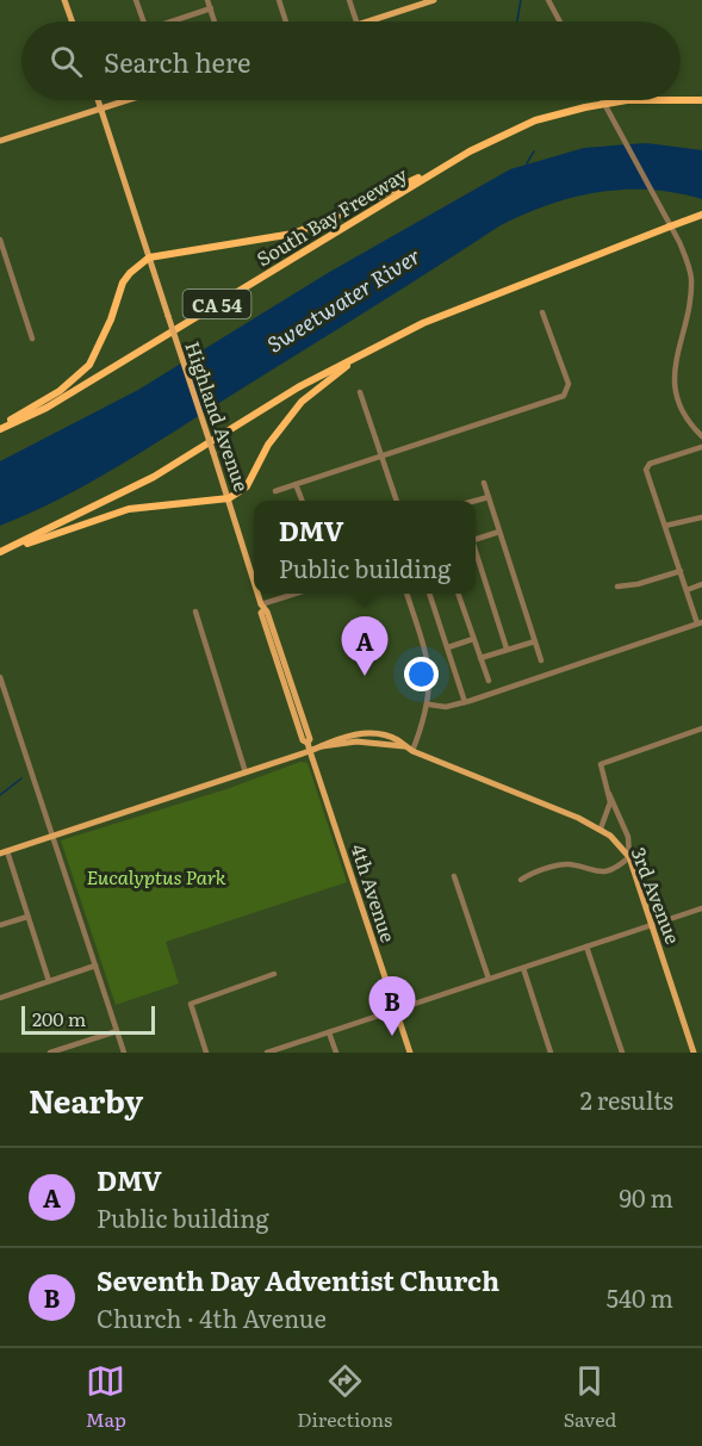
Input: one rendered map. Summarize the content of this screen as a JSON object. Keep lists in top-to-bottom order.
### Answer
{
  "streets": {
    "highway": ["South Bay Freeway", "CA 54"],
    "main road": ["Highland Avenue", "4th Avenue", "3rd Avenue"]
  },
  "crossings": [
    ["4th Avenue", "3rd Avenue"]
  ],
  "water": ["Sweetwater River"],
  "parks": ["Eucalyptus Park"],
  "scale_bar": "200 m",
  "page": {
    "search": "Search here",
    "popup": ["DMV", "Public building"],
    "pins": ["A", "B"],
    "scale": "200 m",
    "heading": ["Nearby", "2 results"],
    "list": [
      {
        "mark": "A",
        "name": "DMV",
        "note": "Public building",
        "value": "90 m"
      },
      {
        "mark": "B",
        "name": "Seventh Day Adventist Church",
        "note": "Church · 4th Avenue",
        "value": "540 m"
      }
    ],
    "nav": ["Map", "Directions", "Saved"]
  }
}
